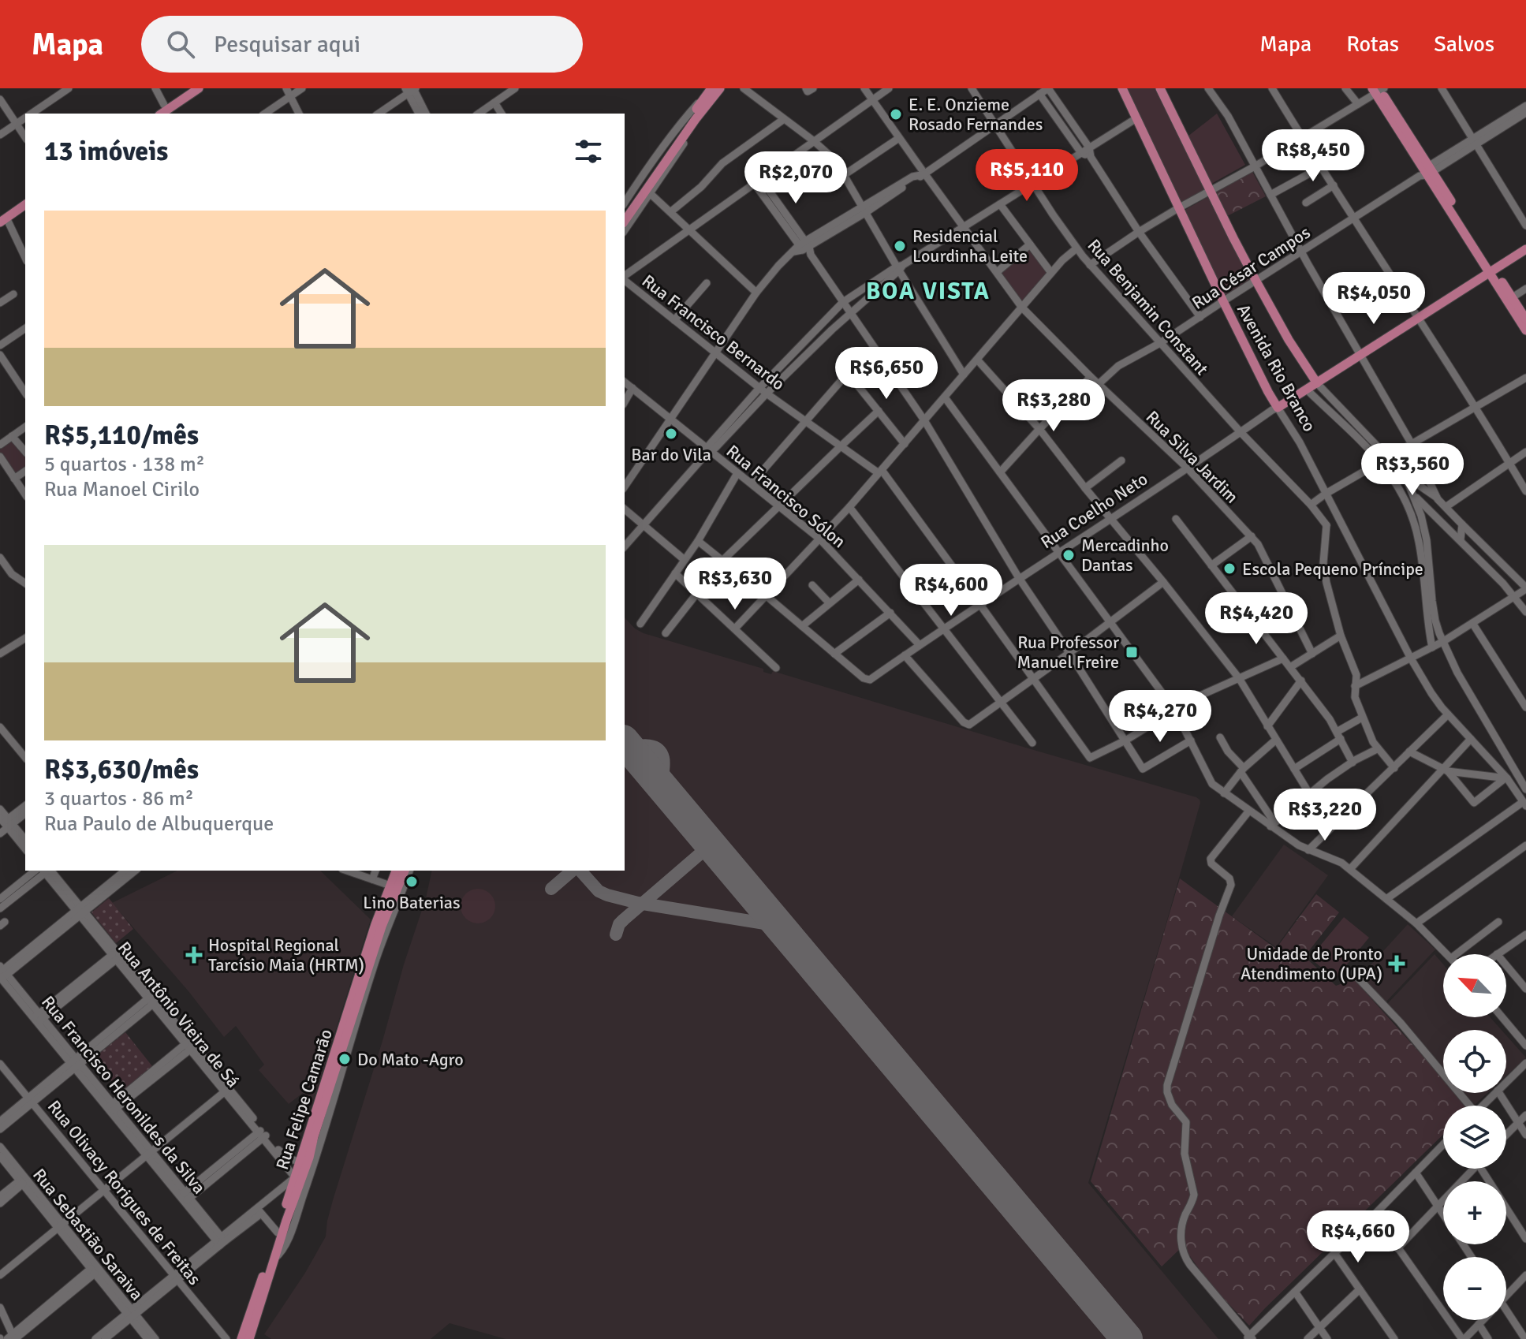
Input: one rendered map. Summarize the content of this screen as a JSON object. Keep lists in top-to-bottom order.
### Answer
{
  "streets": {
    "main road": ["Avenida Rio Branco", "Rua Coelho Neto", "Rua Felipe Camarão"],
    "street": [
      "Rua César Campos",
      "Rua Benjamin Constant",
      "Rua Francisco Bernardo",
      "Rua Silva Jardim",
      "Rua Francisco Sólon",
      "Rua Antônio Vieira de Sá",
      "Rua Francisco Heronildes da Silva",
      "Rua Olivacy Rorigues de Freitas",
      "Rua Sebastião Saraiva"
    ]
  },
  "crossings": [
    ["Rua César Campos", "Rua Benjamin Constant"],
    ["Rua César Campos", "Avenida Rio Branco"],
    ["Rua César Campos", "Rua Silva Jardim"],
    ["Rua Benjamin Constant", "Rua Coelho Neto"],
    ["Rua Francisco Bernardo", "Rua Coelho Neto"],
    ["Avenida Rio Branco", "Rua Coelho Neto"],
    ["Rua Silva Jardim", "Rua Coelho Neto"],
    ["Rua Francisco Sólon", "Rua Coelho Neto"],
    ["Rua Antônio Vieira de Sá", "Rua Felipe Camarão"]
  ],
  "districts": ["BOA VISTA"],
  "places": {
    "other": [
      "E. E. Onzieme Rosado Fernandes",
      "Residencial Lourdinha Leite",
      "Bar do Vila",
      "Mercadinho Dantas",
      "Escola Pequeno Príncipe",
      "Lino Baterias",
      "Do Mato -Agro"
    ],
    "transit": ["Rua Professor Manuel Freire"],
    "health": ["Hospital Regional Tarcísio Maia (HRTM)", "Unidade de Pronto Atendimento (UPA)"]
  },
  "north": "top left",
  "page": {
    "header": "Mapa",
    "search": "Pesquisar aqui",
    "nav": ["Mapa", "Rotas", "Salvos"],
    "heading": "13 imóveis",
    "price": [
      "R$8,450",
      "R$5,110",
      "R$2,070",
      "R$4,050",
      "R$6,650",
      "R$3,280",
      "R$3,560",
      "R$3,630",
      "R$4,600",
      "R$4,420",
      "R$4,270",
      "R$3,220",
      "R$4,660"
    ],
    "list": [
      {
        "name": "R$5,110/mês",
        "note": "5 quartos · 138 m² · Rua Manoel Cirilo"
      },
      {
        "name": "R$3,630/mês",
        "note": "3 quartos · 86 m² · Rua Paulo de Albuquerque"
      }
    ],
    "map_buttons": ["+", "−"]
  }
}
